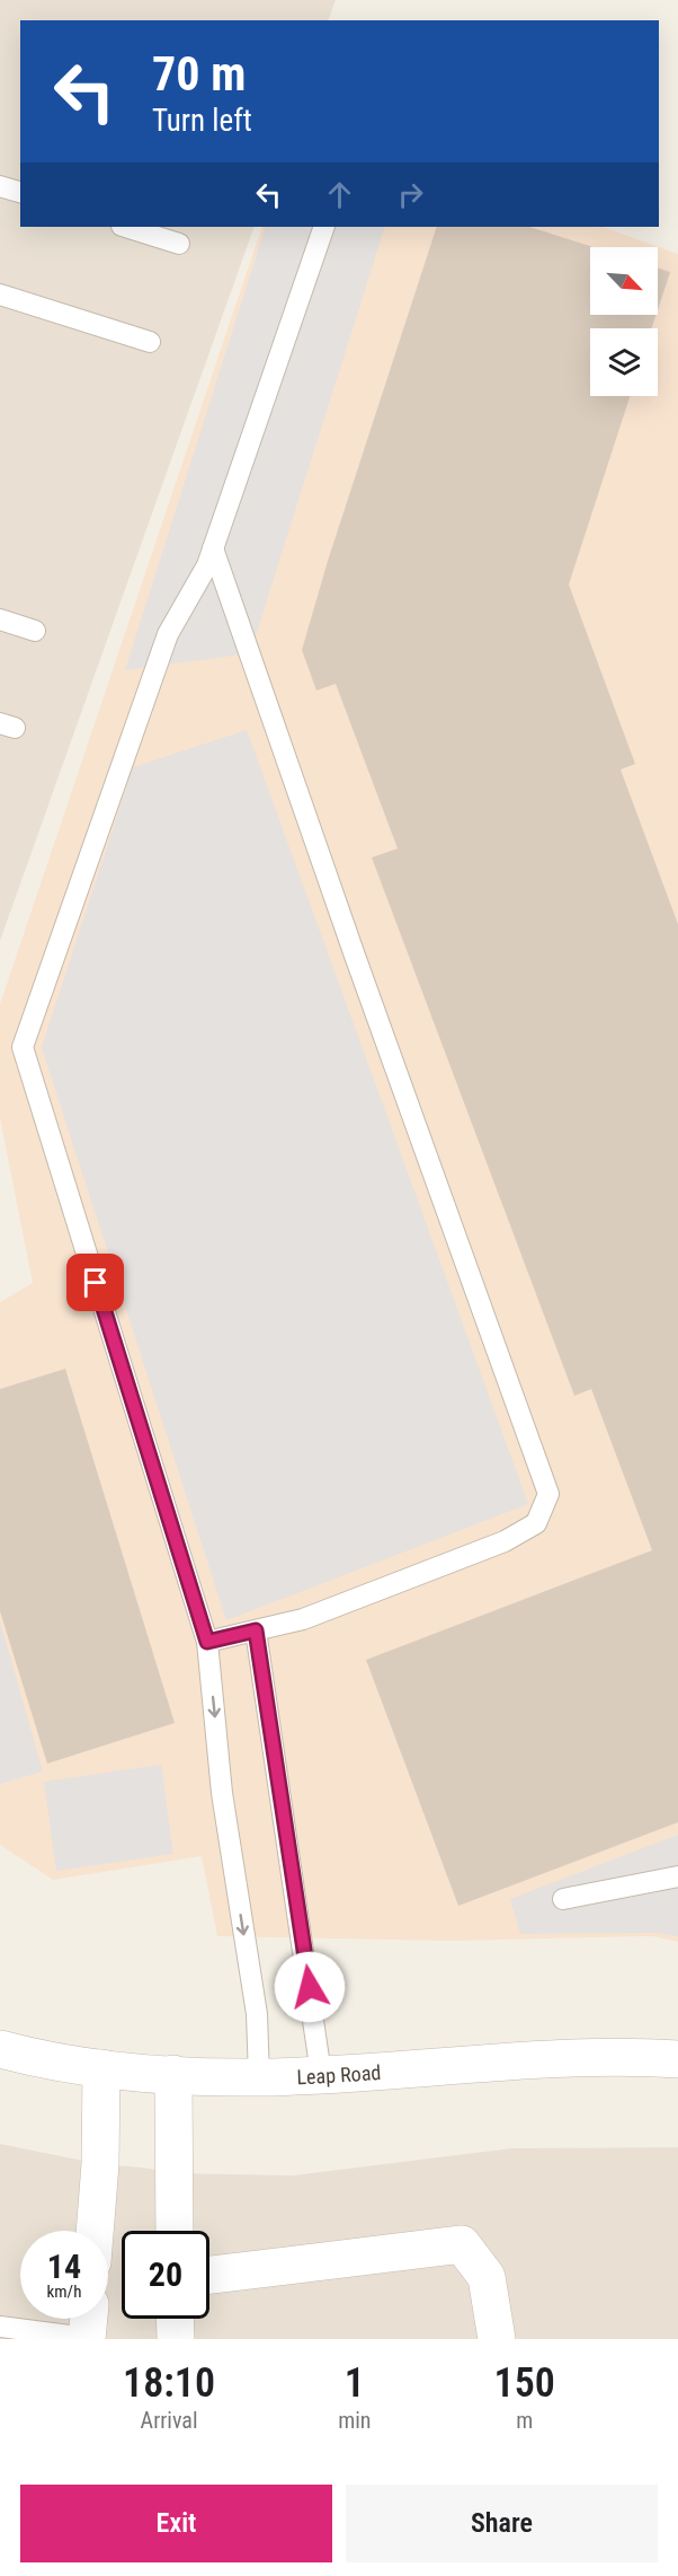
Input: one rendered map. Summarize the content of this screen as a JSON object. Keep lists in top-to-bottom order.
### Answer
{
  "streets": {
    "street": ["Leap Road"]
  },
  "north": "bottom right",
  "page": {
    "turn": ["70 m", "Turn left"],
    "speed": "14 km/h",
    "limit": "20",
    "eta": [
      "18:10",
      "Arrival",
      "1",
      "min",
      "150",
      "m"
    ],
    "buttons": ["Exit", "Share"]
  }
}
